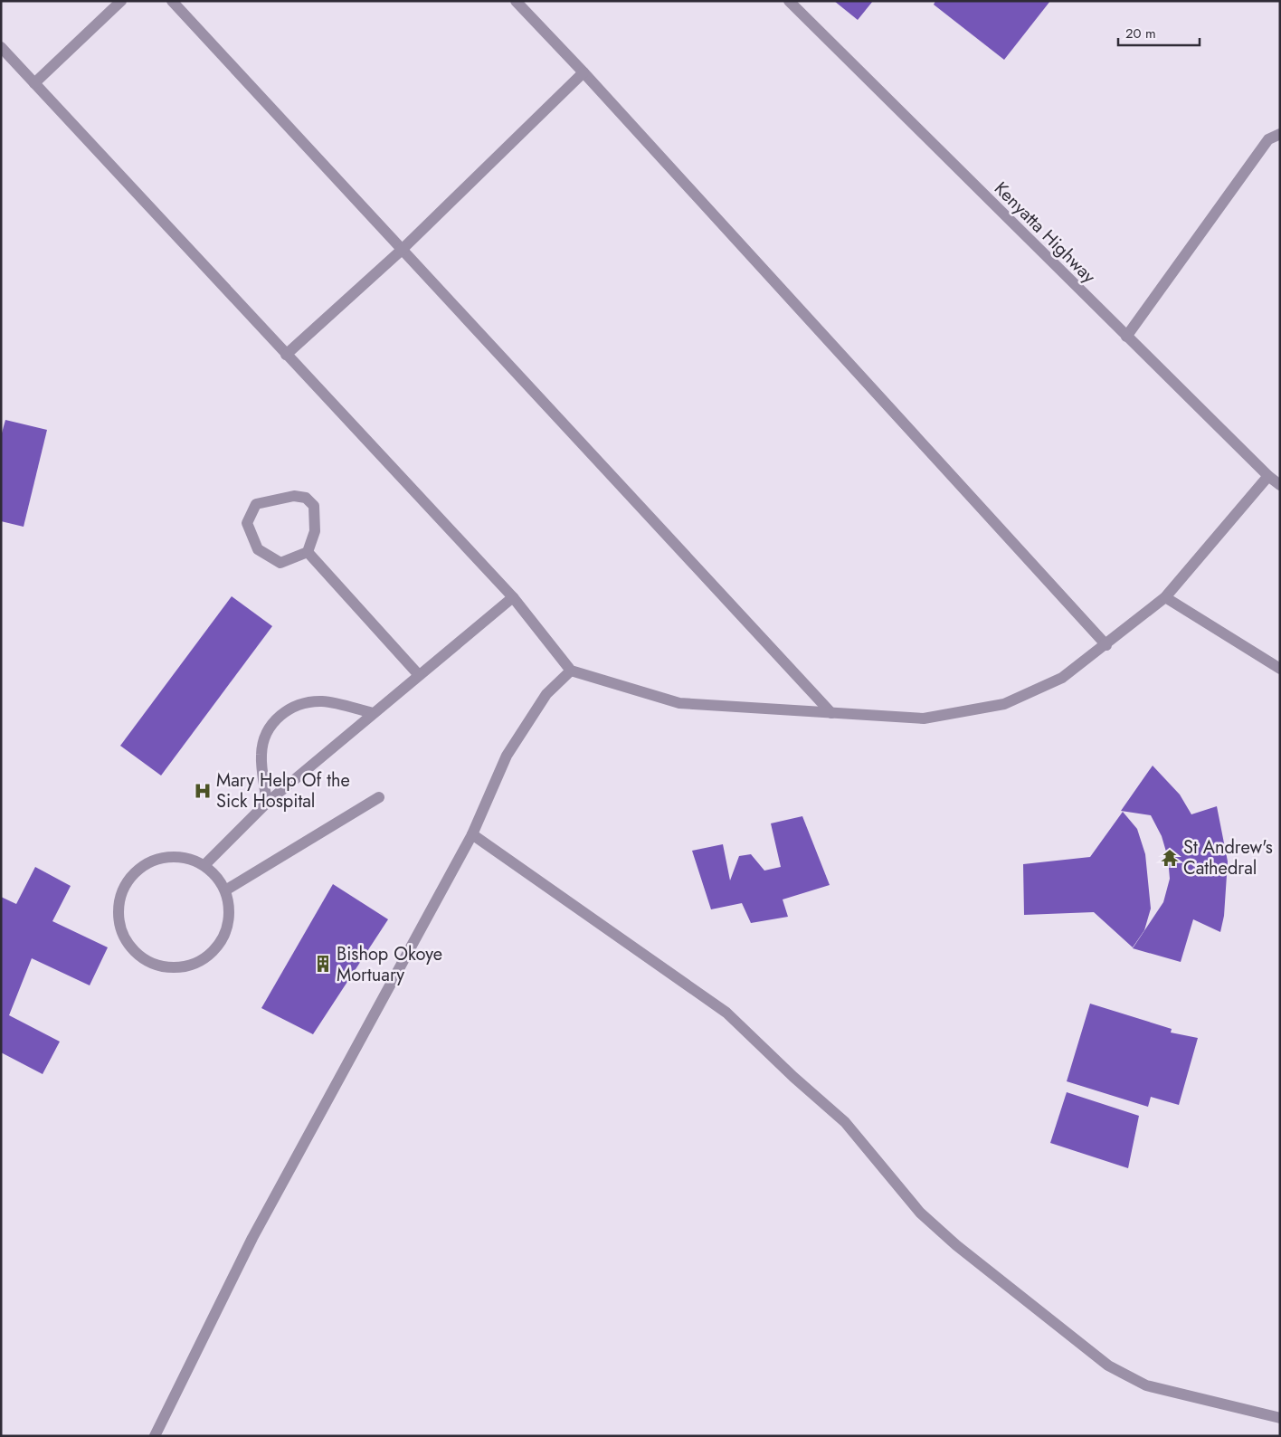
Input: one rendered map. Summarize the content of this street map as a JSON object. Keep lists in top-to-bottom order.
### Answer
{
  "streets": {
    "street": ["Kenyatta Highway"]
  },
  "places": {
    "hospital": ["Mary Help Of the Sick Hospital"],
    "temple": ["St Andrew's Cathedral"],
    "building": ["Bishop Okoye Mortuary"]
  },
  "scale_bar": "20 m"
}
